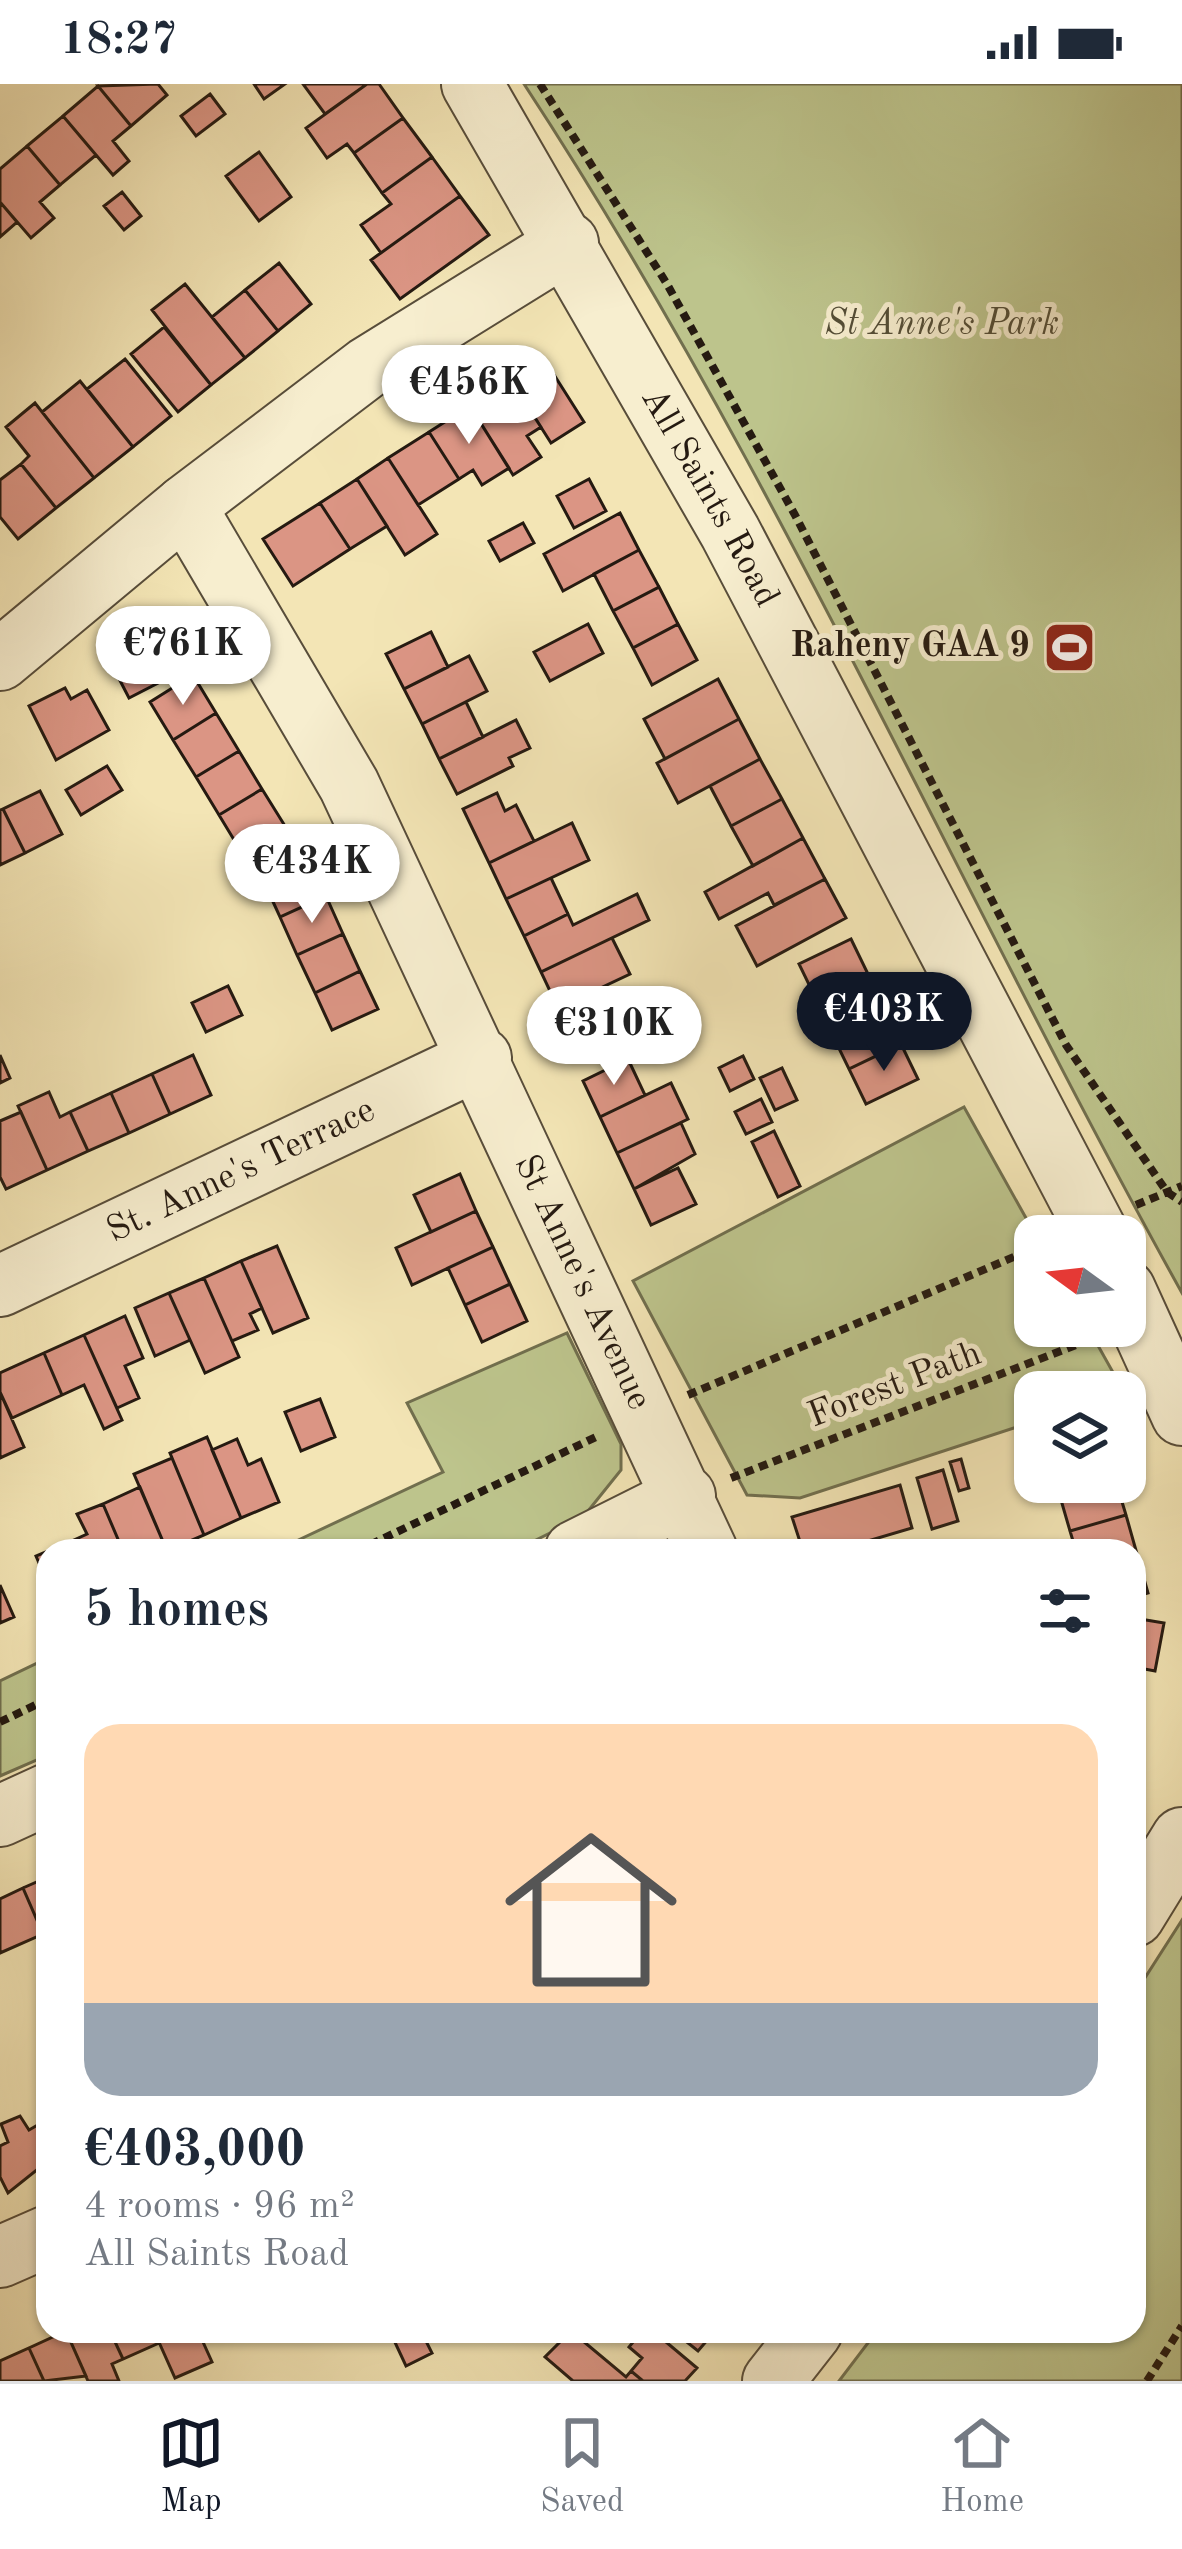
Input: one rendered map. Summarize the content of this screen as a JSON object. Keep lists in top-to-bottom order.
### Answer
{
  "streets": {
    "street": ["All Saints Road", "St. Anne's Terrace", "St Anne's Avenue"],
    "path": ["Forest Path"]
  },
  "crossings": [
    ["St. Anne's Terrace", "St Anne's Avenue"],
    ["St Anne's Avenue", "Forest Path"]
  ],
  "parks": ["St Anne's Park"],
  "places": {
    "sports": ["Raheny GAA 9"]
  },
  "north": "left",
  "page": {
    "status": "18:27",
    "price": [
      "€456K",
      "€761K",
      "€434K",
      "€403K",
      "€310K"
    ],
    "heading": "5 homes",
    "list": [
      {
        "name": "€403,000",
        "note": "4 rooms · 96 m² · All Saints Road"
      }
    ],
    "tabs": ["Map", "Saved", "Home"]
  }
}
